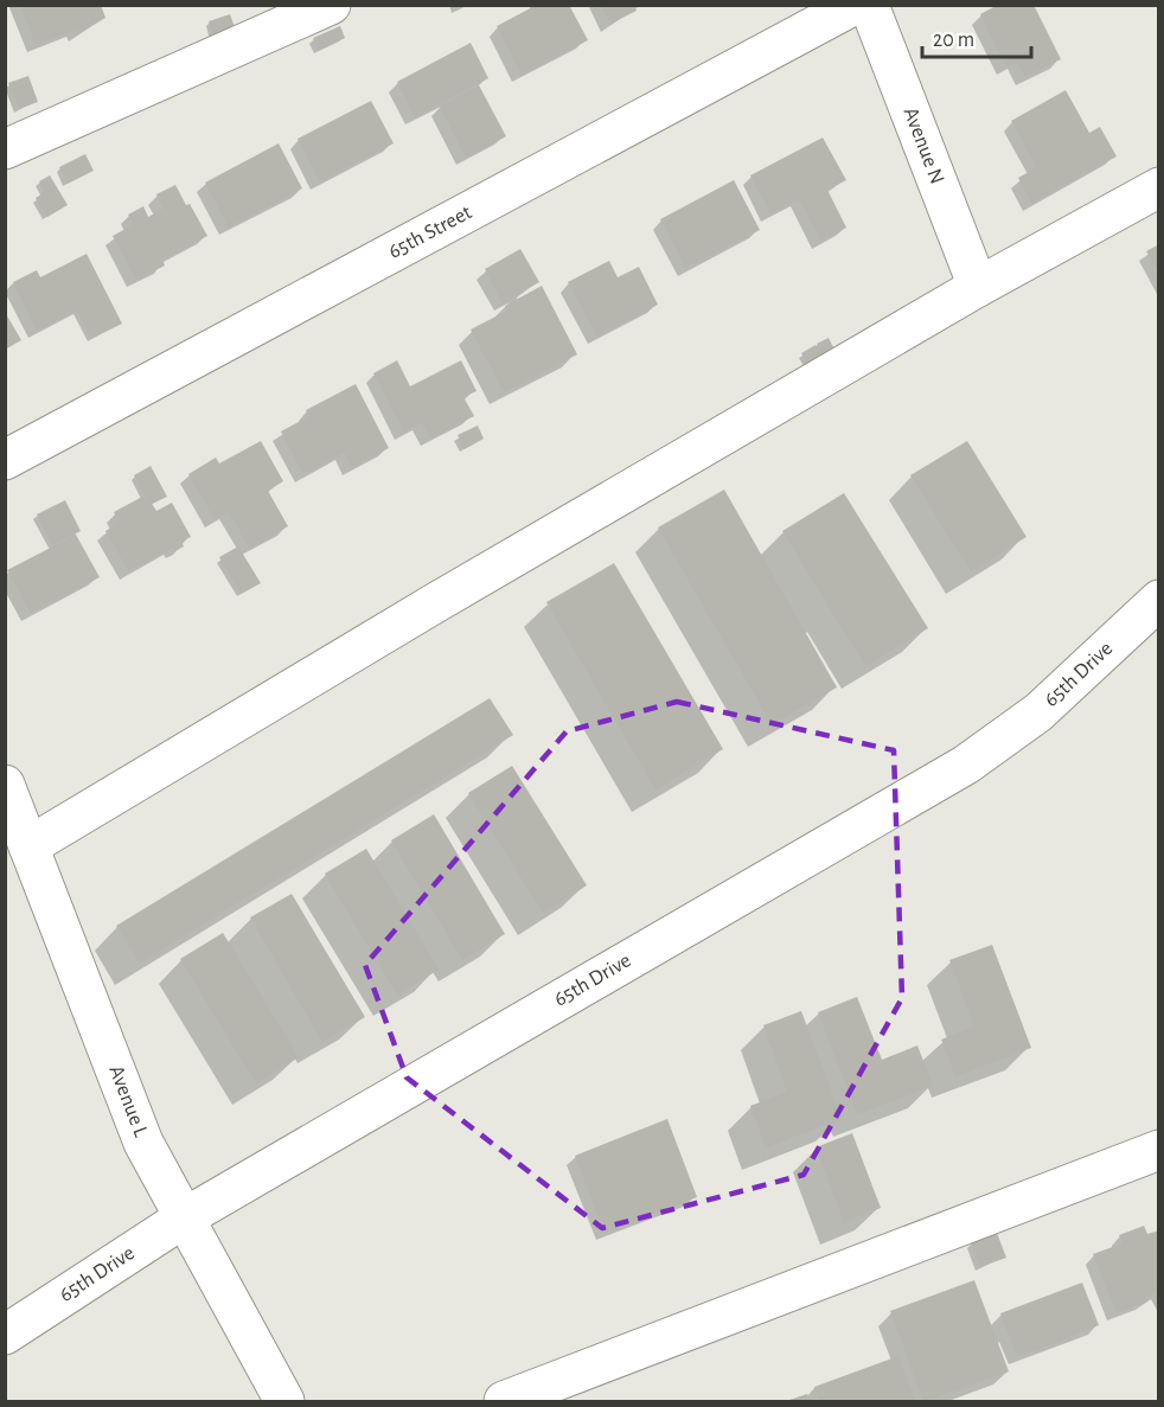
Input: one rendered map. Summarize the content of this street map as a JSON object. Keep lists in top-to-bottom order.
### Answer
{
  "streets": {
    "street": [
      "Avenue N",
      "65th Street",
      "65th Drive",
      "Avenue L"
    ]
  },
  "crossings": [
    ["65th Drive", "Avenue L"]
  ],
  "scale_bar": "20 m"
}
